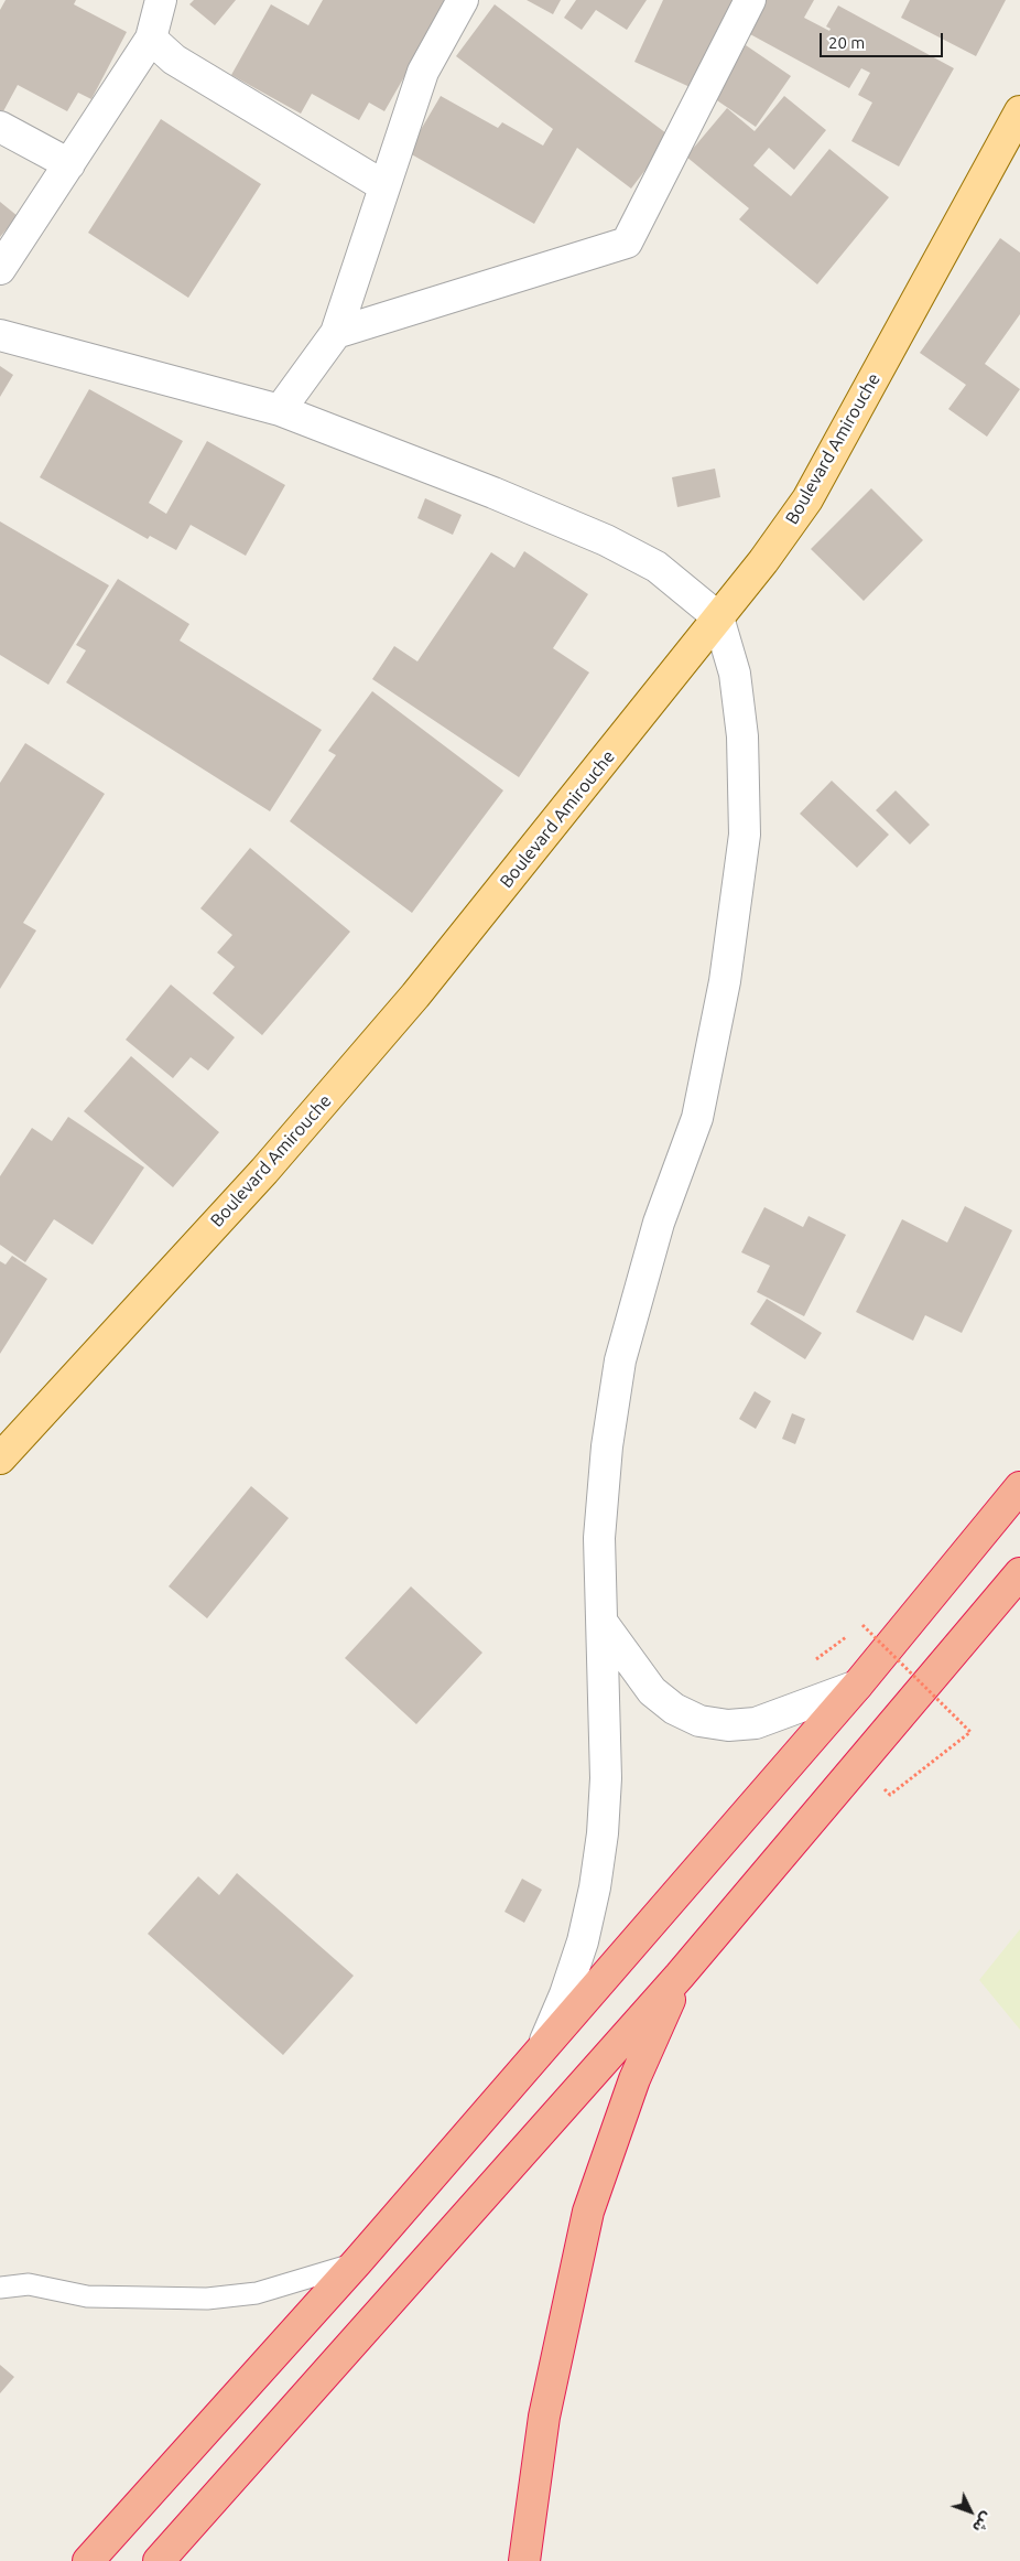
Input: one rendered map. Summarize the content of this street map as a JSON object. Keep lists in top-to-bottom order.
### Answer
{
  "streets": {
    "main road": ["Boulevard Amirouche"]
  },
  "scale_bar": "20 m",
  "north": "bottom right"
}
